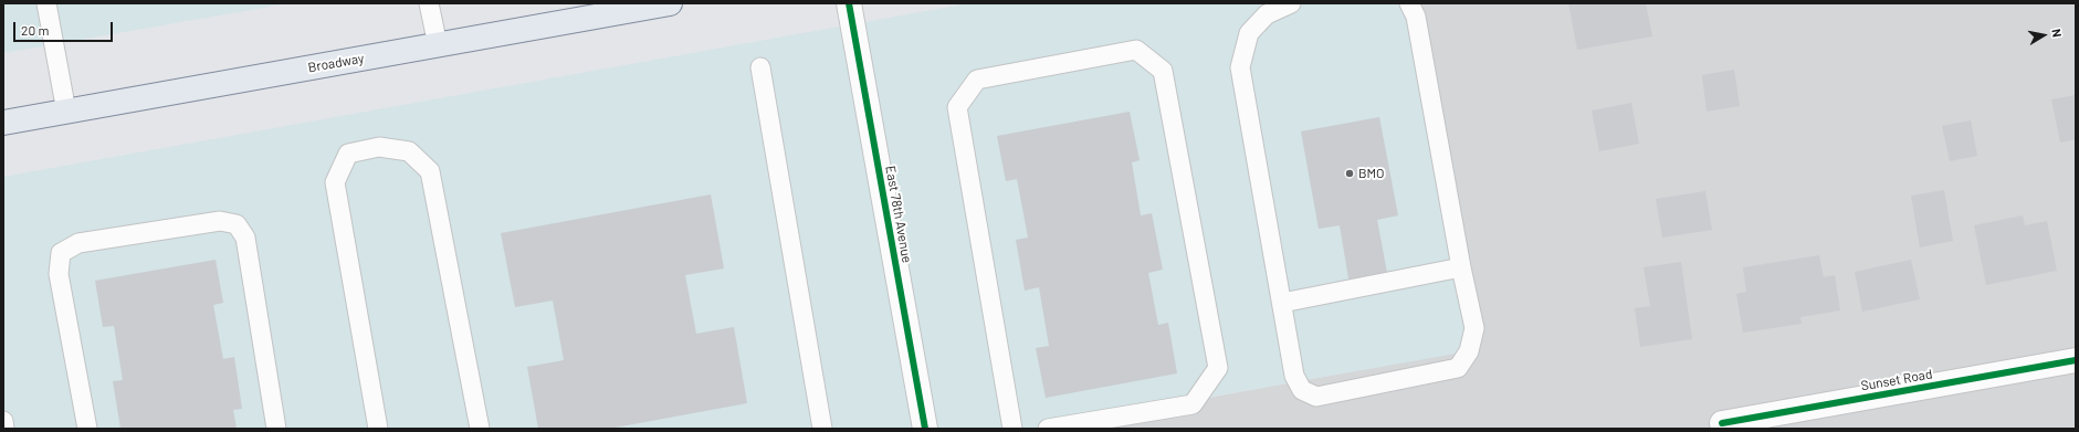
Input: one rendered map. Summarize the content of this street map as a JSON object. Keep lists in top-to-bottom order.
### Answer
{
  "streets": {
    "main road": ["Broadway"],
    "street": ["East 78th Avenue", "Sunset Road"]
  },
  "places": ["BMO"],
  "scale_bar": "20 m",
  "north": "right"
}
